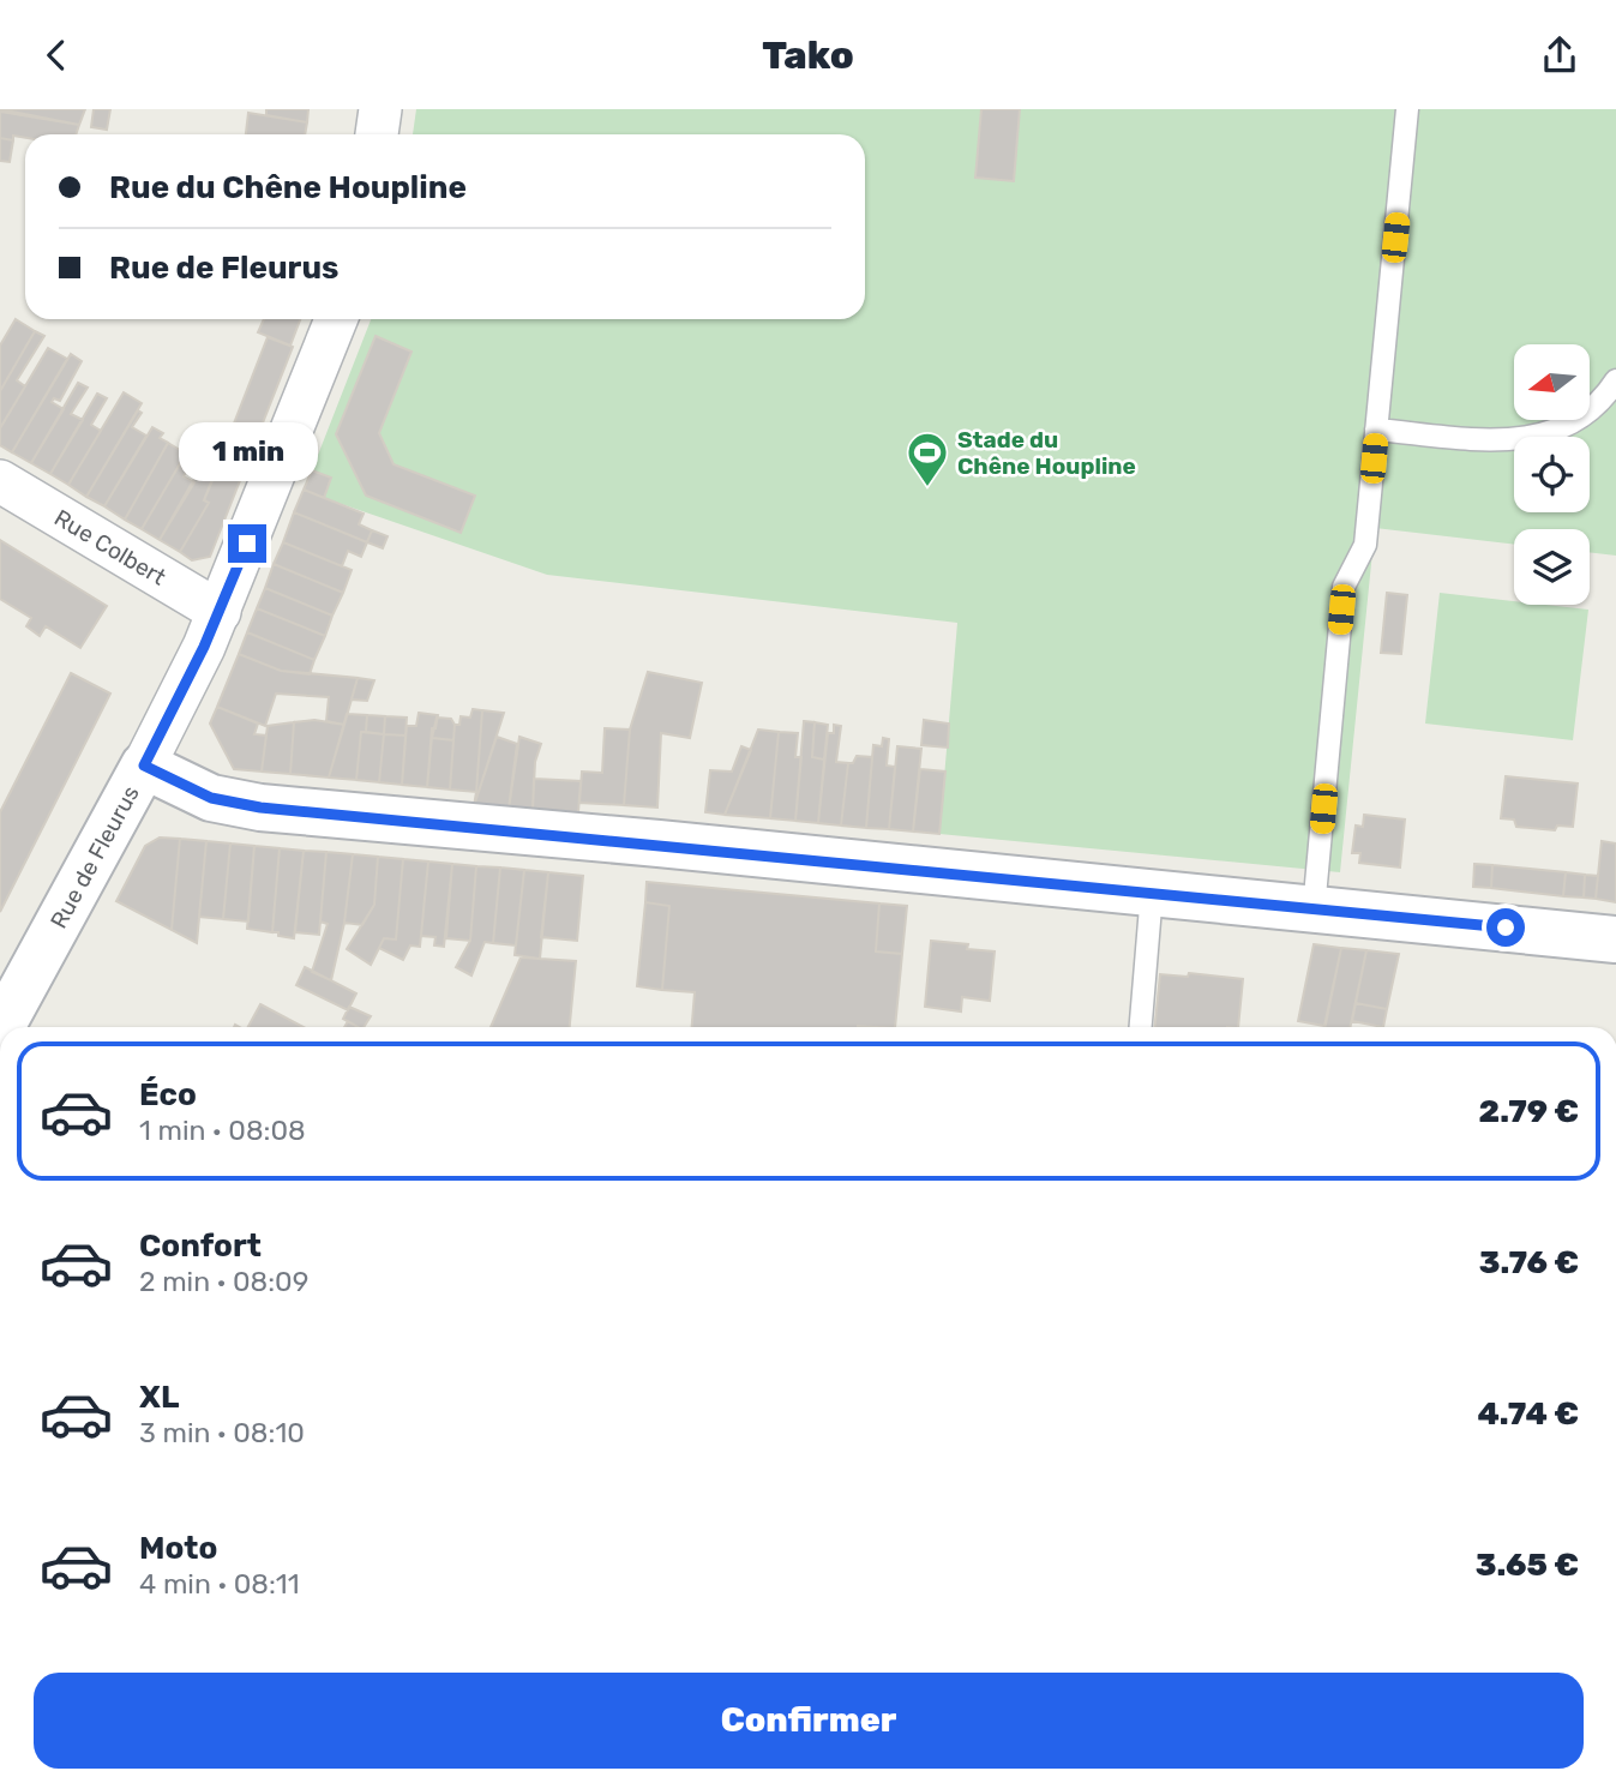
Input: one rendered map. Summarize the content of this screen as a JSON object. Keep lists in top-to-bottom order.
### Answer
{
  "streets": {
    "street": ["Rue Colbert", "Rue de Fleurus"]
  },
  "crossings": [
    ["Rue Colbert", "Rue de Fleurus"]
  ],
  "places": {
    "sports": ["Stade du Chêne Houpline"]
  },
  "north": "left",
  "page": {
    "header": "Tako",
    "banner": ["Rue du Chêne Houpline", "Rue de Fleurus"],
    "bubble": "1 min",
    "list": [
      {
        "name": "Éco",
        "note": "1 min · 08:08",
        "value": "2.79 €"
      },
      {
        "name": "Confort",
        "note": "2 min · 08:09",
        "value": "3.76 €"
      },
      {
        "name": "XL",
        "note": "3 min · 08:10",
        "value": "4.74 €"
      },
      {
        "name": "Moto",
        "note": "4 min · 08:11",
        "value": "3.65 €"
      }
    ],
    "buttons": "Confirmer"
  }
}
